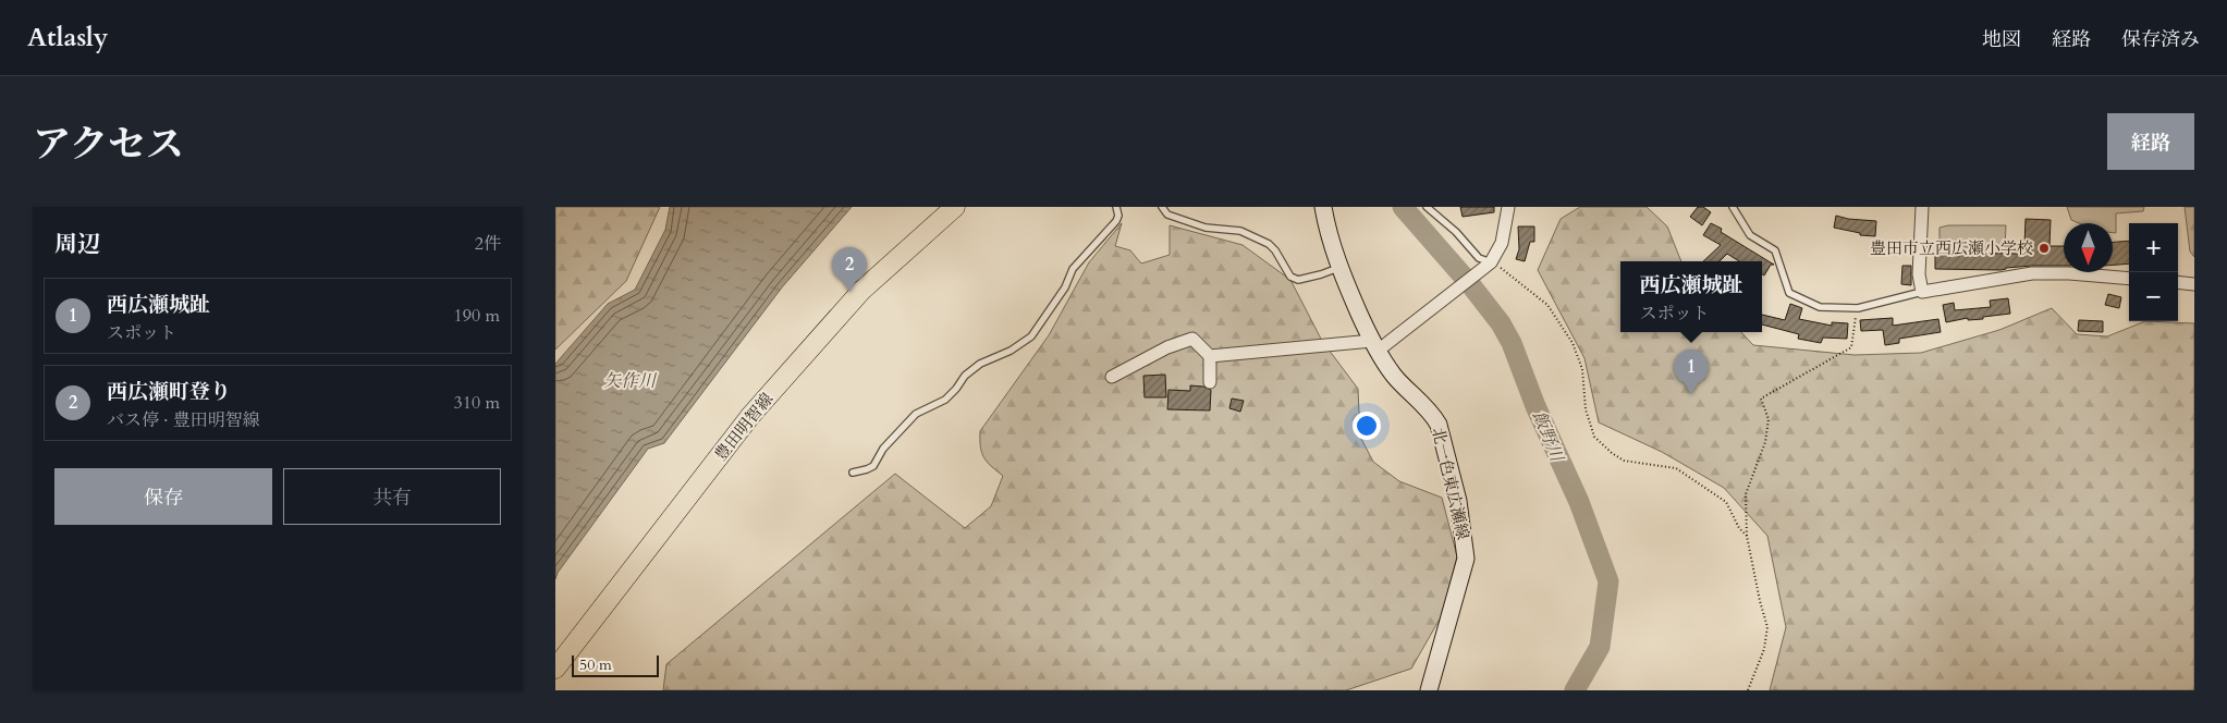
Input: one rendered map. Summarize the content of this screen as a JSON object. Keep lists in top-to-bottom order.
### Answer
{
  "streets": {
    "main road": ["豊田明智線", "北一色東広瀬線"]
  },
  "water": ["矢作川", "飯野川"],
  "places": ["豊田市立西広瀬小学校"],
  "scale_bar": "50 m",
  "north": "bottom",
  "page": {
    "header": "Atlasly",
    "nav": ["地図", "経路", "保存済み"],
    "title": "アクセス",
    "buttons": [
      "経路",
      ["保存", "共有"]
    ],
    "heading": ["周辺", "2件"],
    "map_buttons": ["+", "−"],
    "pins": ["2", "1"],
    "popup": ["西広瀬城趾", "スポット"],
    "list": [
      {
        "mark": "1",
        "name": "西広瀬城趾",
        "note": "スポット",
        "value": "190 m"
      },
      {
        "mark": "2",
        "name": "西広瀬町登り",
        "note": "バス停 · 豊田明智線",
        "value": "310 m"
      }
    ],
    "scale": "50 m"
  }
}
